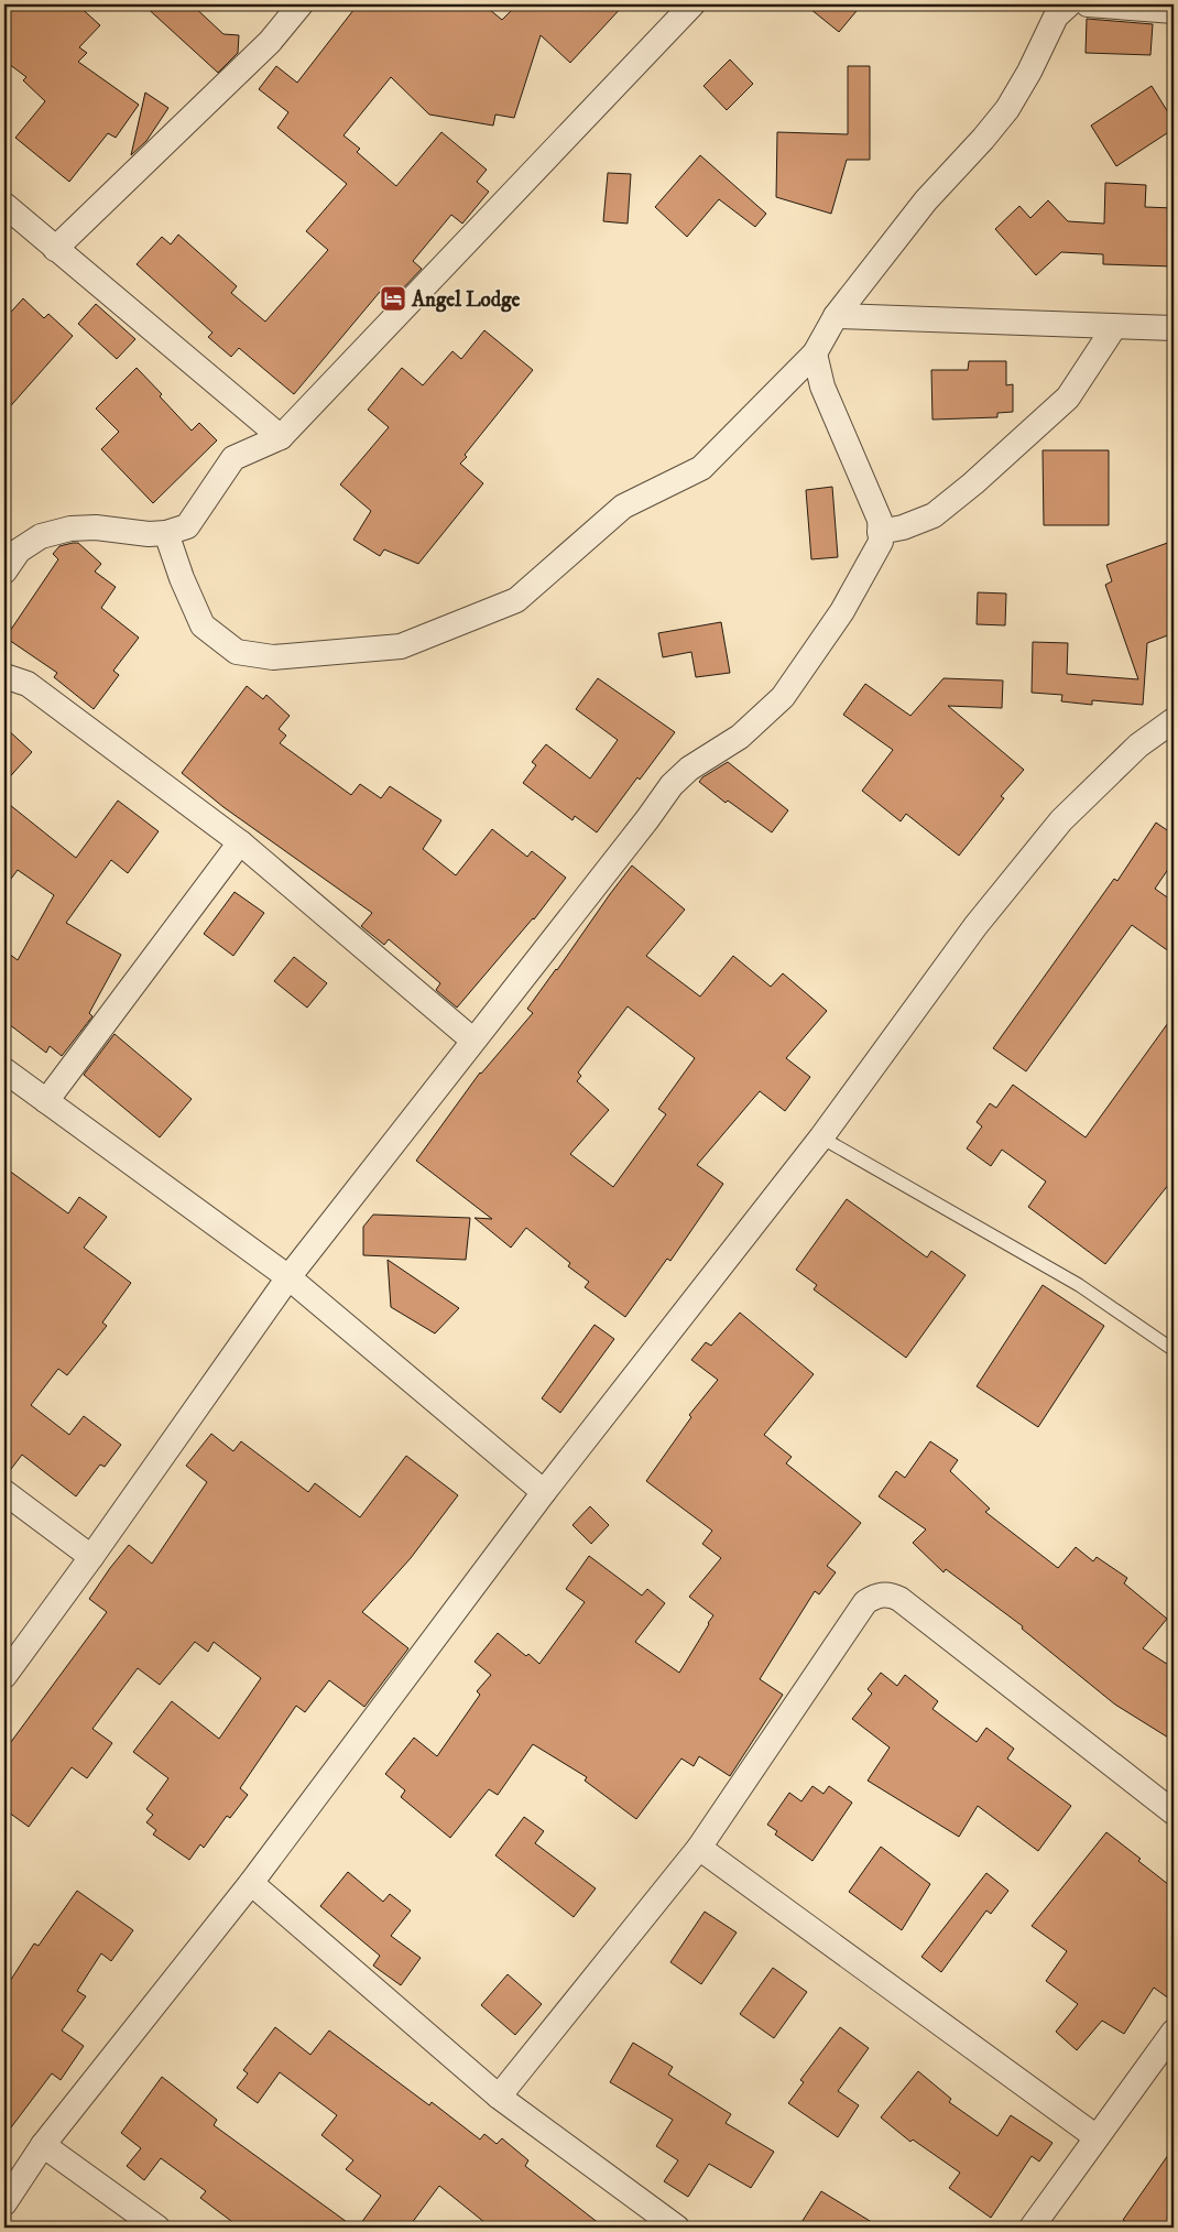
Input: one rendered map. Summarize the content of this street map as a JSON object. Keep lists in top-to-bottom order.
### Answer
{
  "places": {
    "hotel": ["Angel Lodge"]
  }
}
